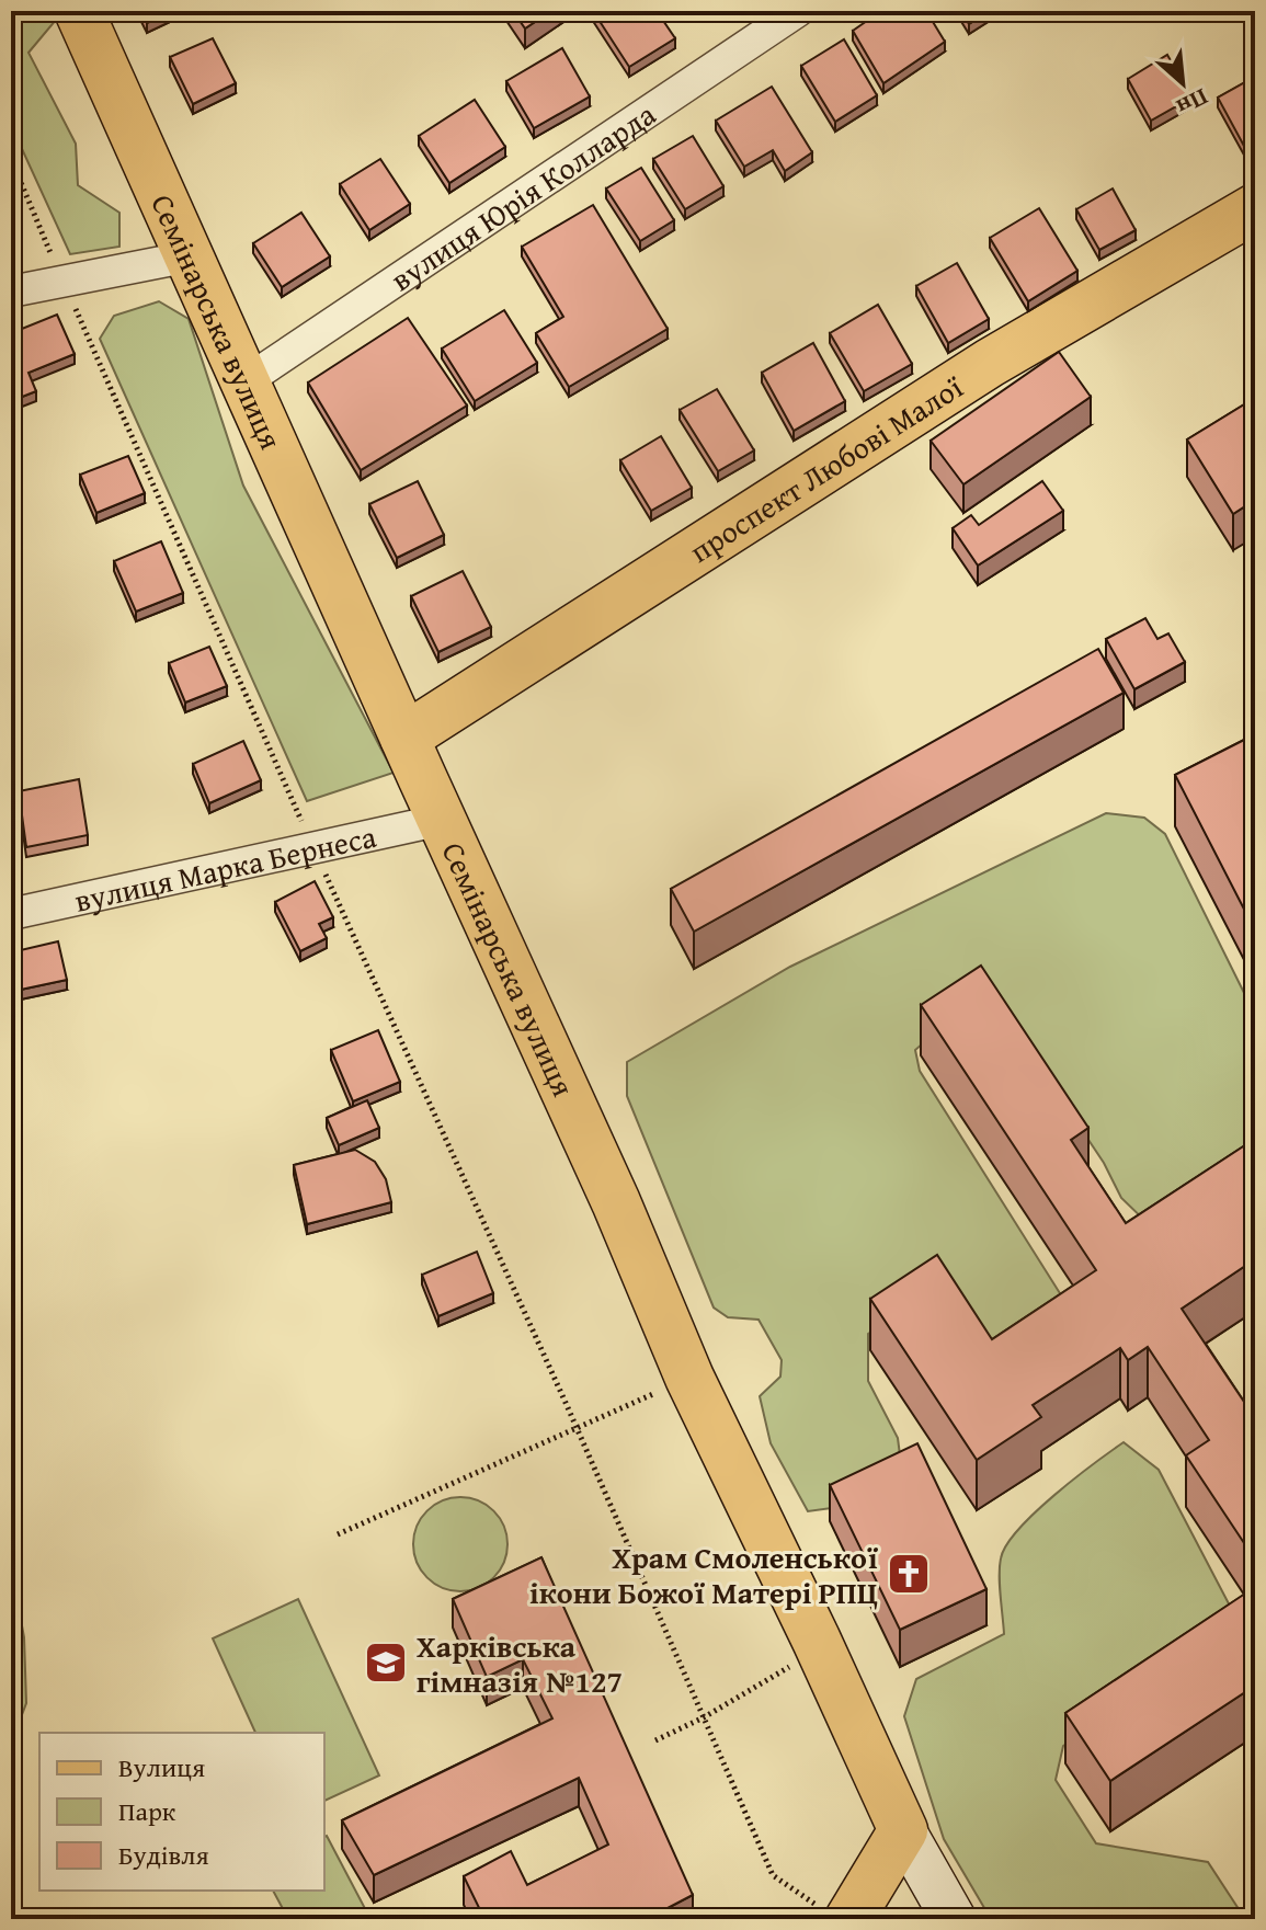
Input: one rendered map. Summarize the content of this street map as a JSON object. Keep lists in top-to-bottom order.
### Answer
{
  "streets": {
    "main road": ["Семінарська вулиця", "проспект Любові Малої"],
    "street": ["вулиця Юрія Колларда", "вулиця Марка Бернеса"]
  },
  "crossings": [
    ["вулиця Юрія Колларда", "Семінарська вулиця"],
    ["Семінарська вулиця", "проспект Любові Малої"],
    ["Семінарська вулиця", "вулиця Марка Бернеса"]
  ],
  "places": {
    "church": ["Храм Смоленської ікони Божої Матері РПЦ"],
    "school or university": ["Харківська гімназія №127"]
  },
  "legend": ["Вулиця", "Парк", "Будівля"],
  "north": "bottom right"
}
